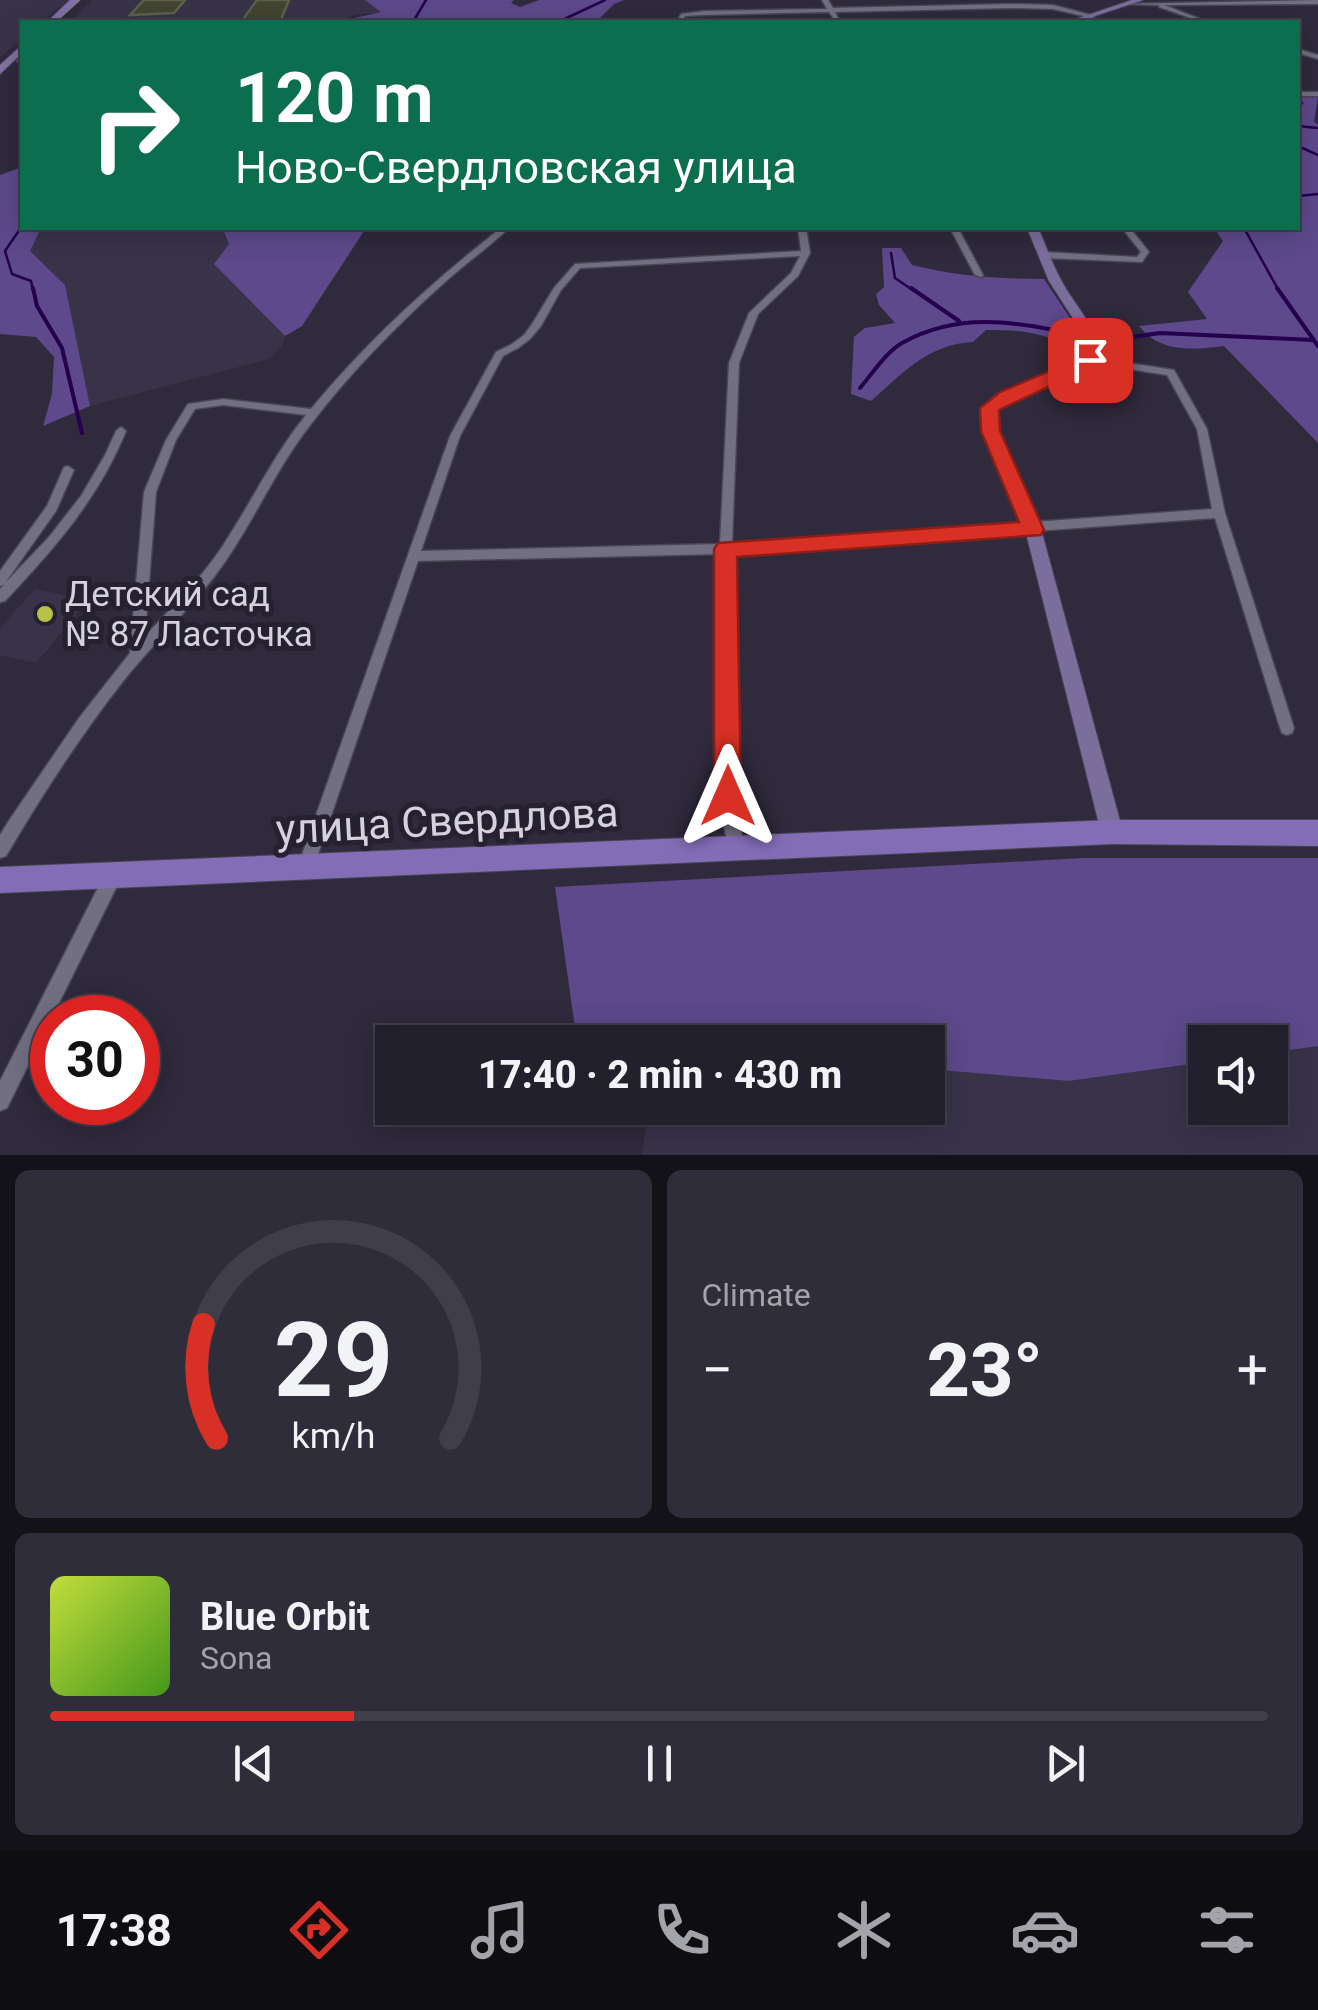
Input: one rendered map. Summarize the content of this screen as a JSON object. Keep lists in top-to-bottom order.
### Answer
{
  "streets": {
    "main road": ["улица Свердлова"]
  },
  "places": ["Детский сад № 87 Ласточка"],
  "page": {
    "turn": ["120 m", "Ново-Свердловская улица"],
    "limit": "30",
    "trip": "17:40 · 2 min · 430 m",
    "tile": "Climate",
    "heat": ["−", "23°", "+"],
    "song": ["Blue Orbit", "Sona"],
    "tabs": "17:38",
    "gauge": ["29", "km/h"]
  }
}
